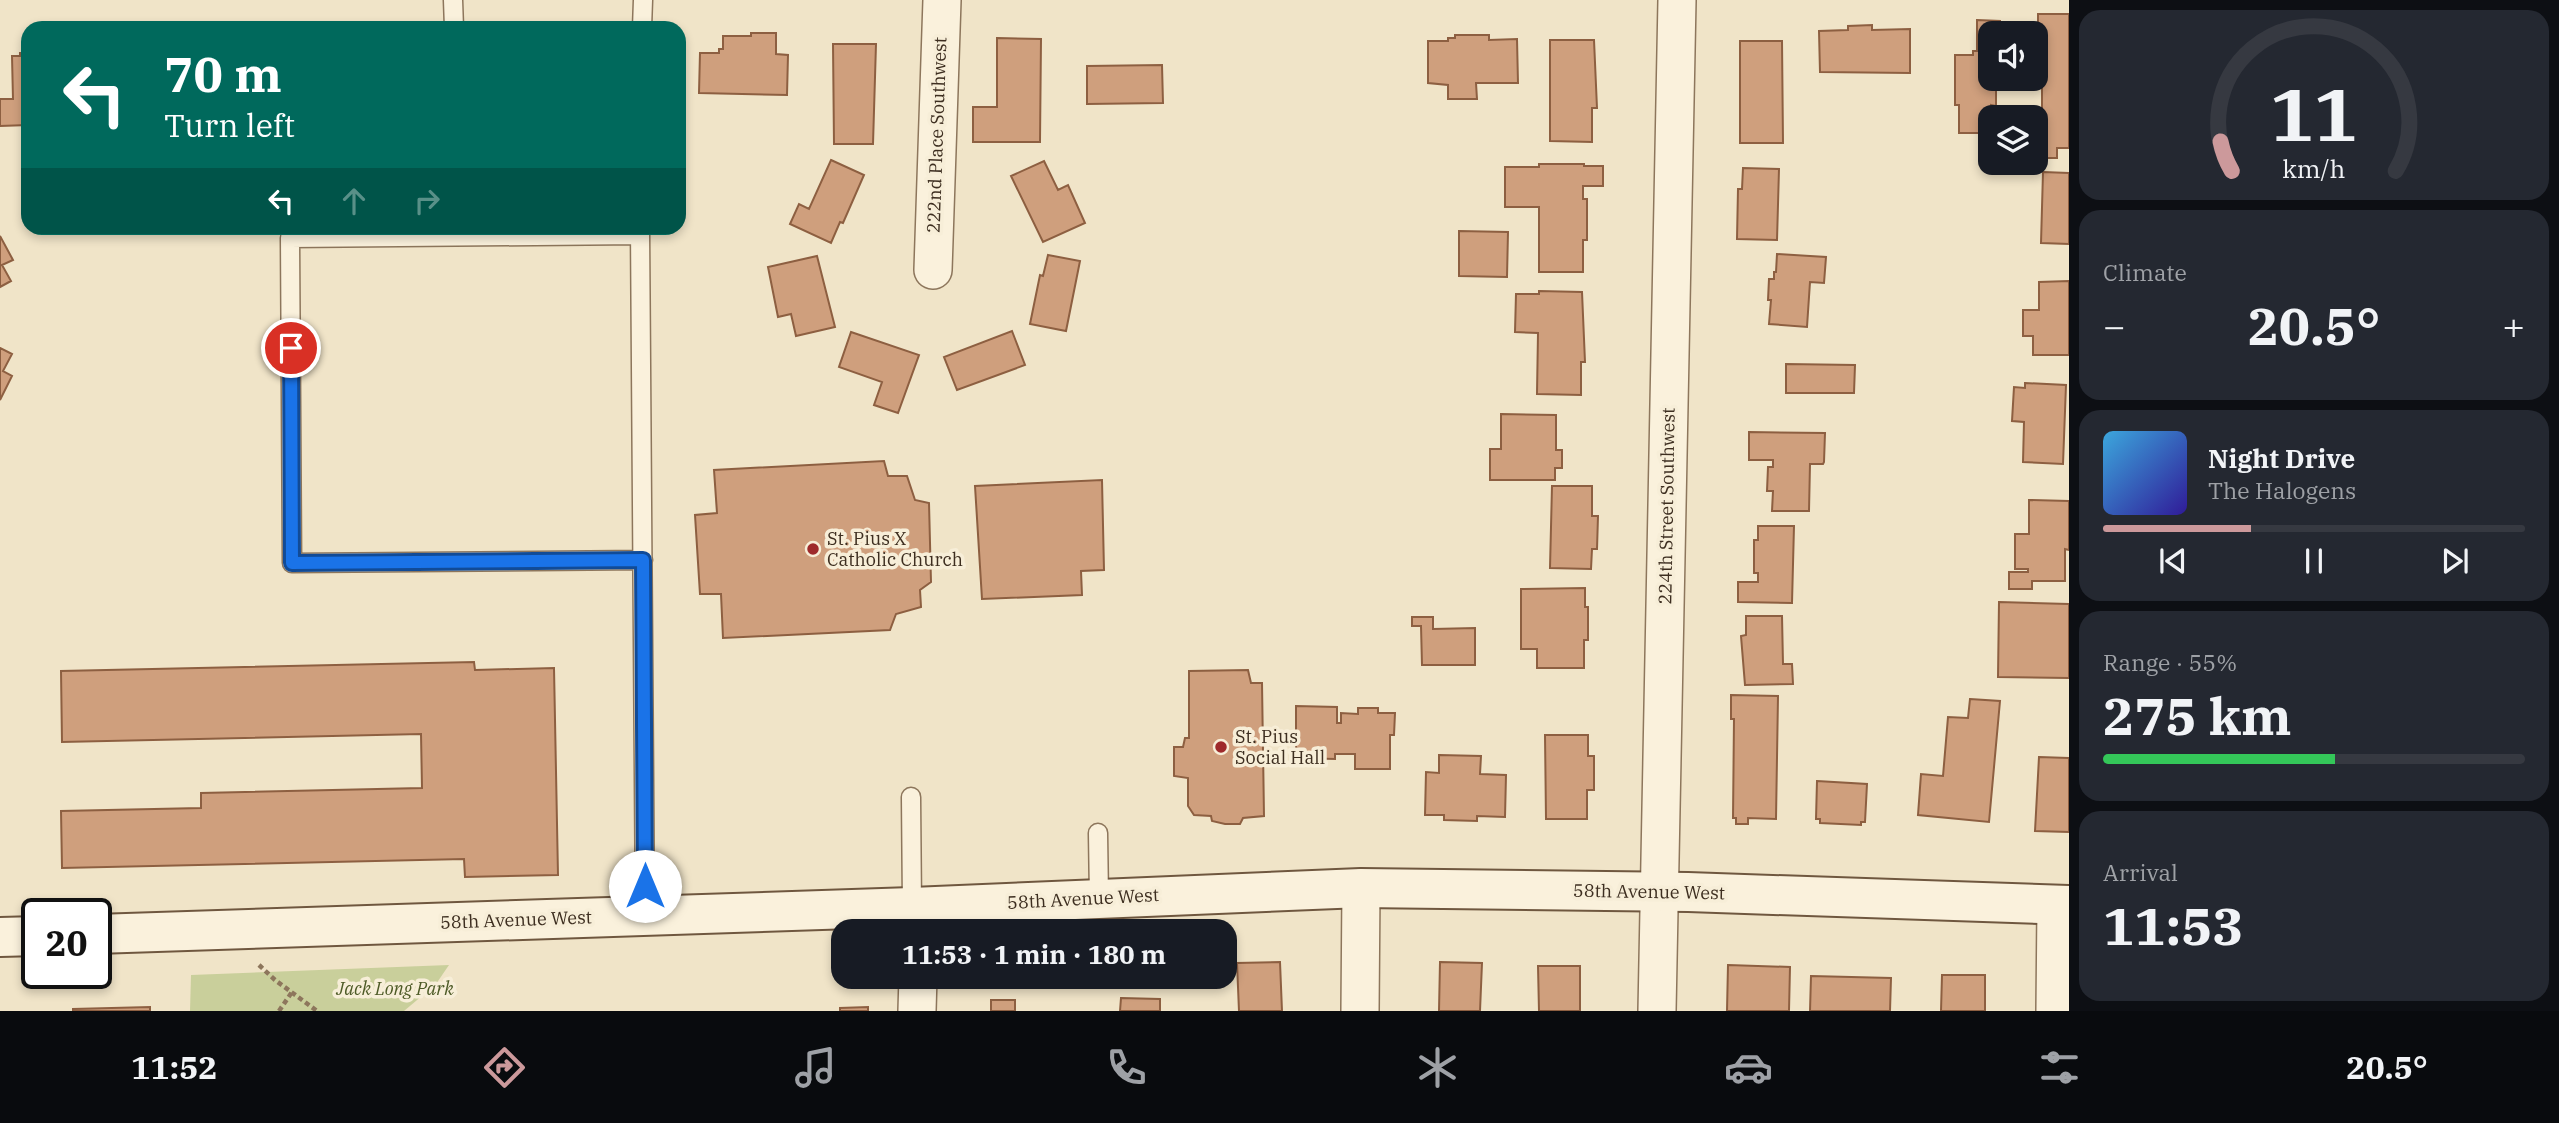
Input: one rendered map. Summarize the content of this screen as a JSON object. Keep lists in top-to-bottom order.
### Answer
{
  "streets": {
    "street": ["222nd Place Southwest", "224th Street Southwest", "58th Avenue West"]
  },
  "crossings": [
    ["224th Street Southwest", "58th Avenue West"]
  ],
  "parks": ["Jack Long Park"],
  "places": ["St. Pius X Catholic Church", "St. Pius Social Hall"],
  "page": {
    "turn": ["70 m", "Turn left"],
    "tile": [
      "Climate",
      ["Range · 55%", "275 km"],
      ["Arrival", "11:53"]
    ],
    "heat": ["−", "20.5°", "+"],
    "song": ["Night Drive", "The Halogens"],
    "limit": "20",
    "trip": "11:53 · 1 min · 180 m",
    "tabs": ["11:52", "20.5°"],
    "gauge": ["11", "km/h"]
  }
}
